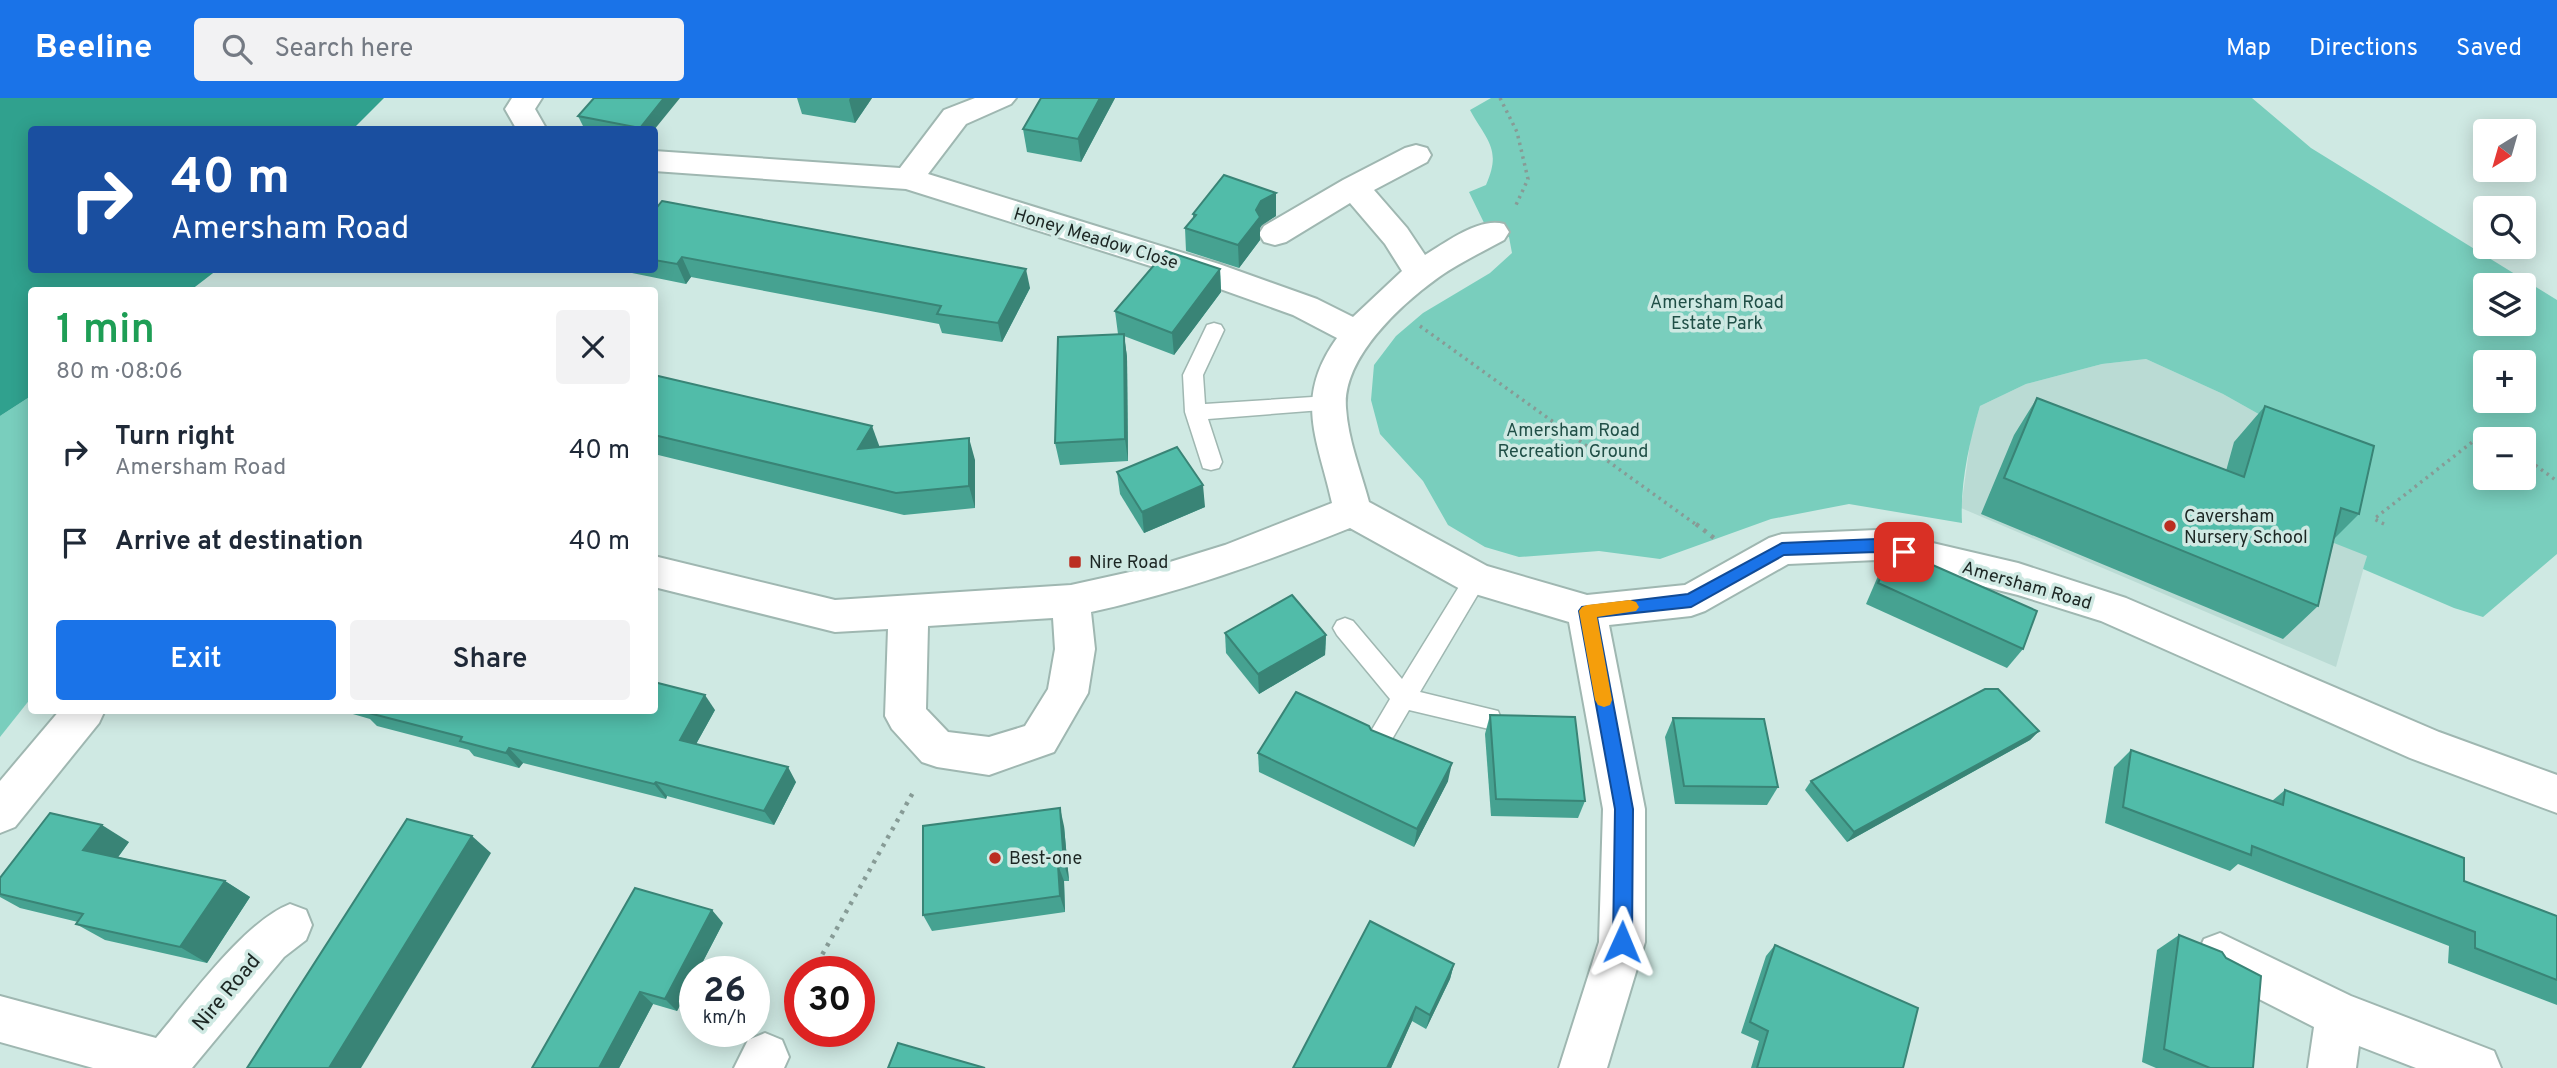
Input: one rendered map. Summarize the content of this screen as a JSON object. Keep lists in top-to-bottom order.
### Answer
{
  "streets": {
    "street": ["Honey Meadow Close", "Amersham Road", "Nire Road"]
  },
  "parks": ["Amersham Road Estate Park", "Amersham Road Recreation Ground"],
  "places": {
    "other": ["Caversham Nursery School", "Best-one"],
    "transit": ["Nire Road"]
  },
  "north": "bottom left",
  "page": {
    "header": "Beeline",
    "search": "Search here",
    "nav": ["Map", "Directions", "Saved"],
    "map_buttons": ["+", "−"],
    "turn": ["40 m", "Amersham Road"],
    "heading": ["1 min", "80 m · 08:06"],
    "list": [
      {
        "name": "Turn right",
        "note": "Amersham Road",
        "value": "40 m"
      },
      {
        "name": "Arrive at destination",
        "value": "40 m"
      }
    ],
    "buttons": ["Exit", "Share"],
    "speed": "26 km/h",
    "limit": "30"
  }
}
